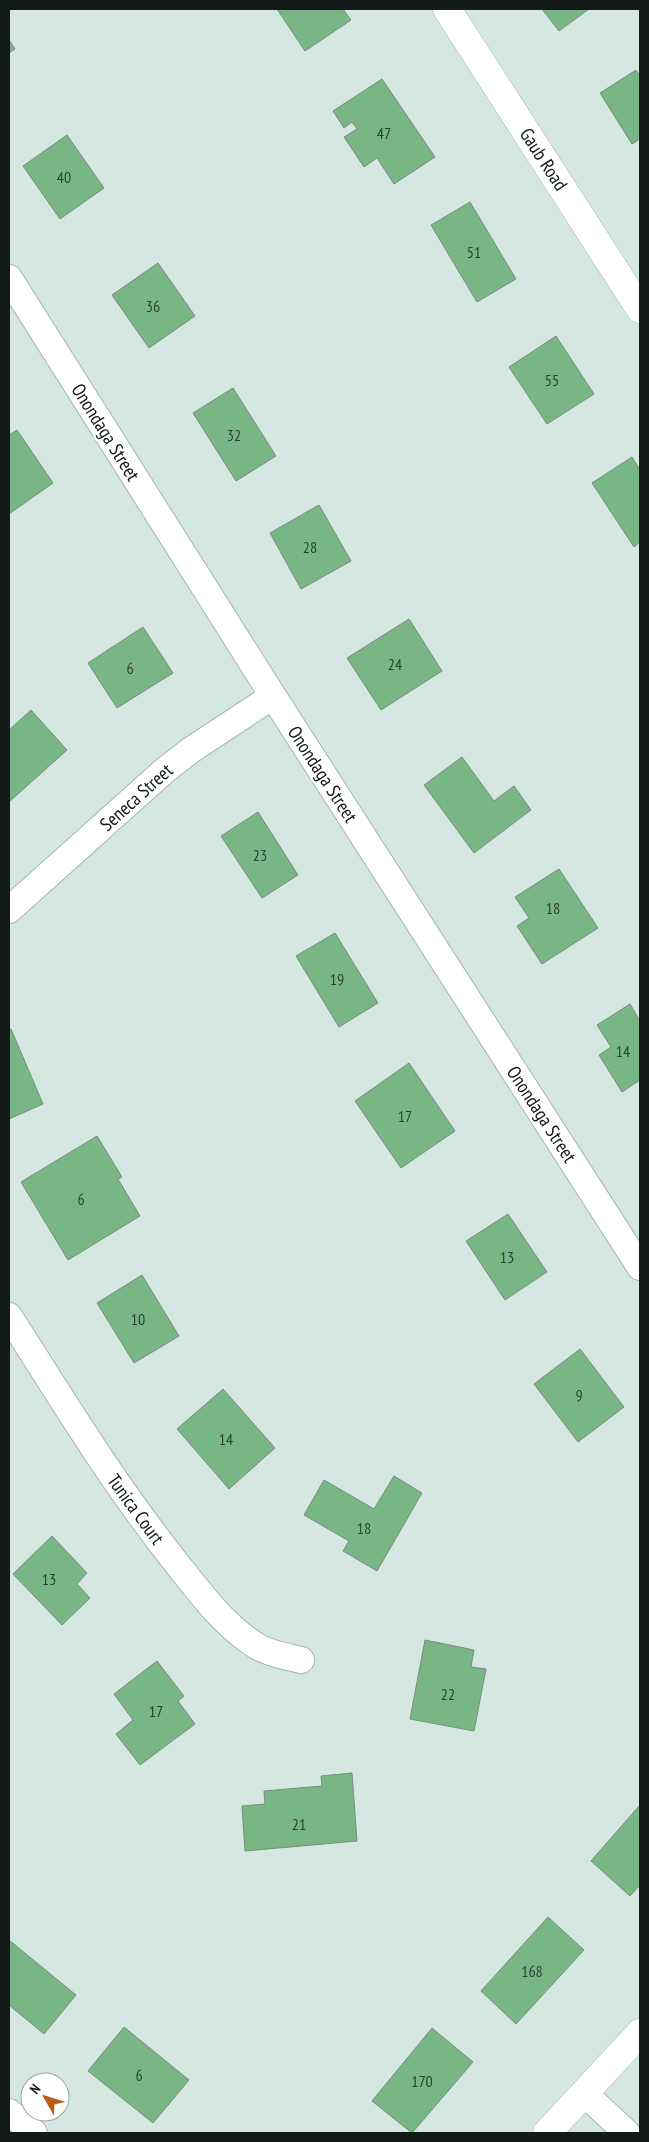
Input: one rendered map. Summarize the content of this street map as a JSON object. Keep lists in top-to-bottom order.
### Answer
{
  "streets": {
    "street": [
      "Gaub Road",
      "Onondaga Street",
      "Seneca Street",
      "Tunica Court"
    ]
  },
  "crossings": [
    ["Onondaga Street", "Seneca Street"]
  ],
  "house_numbers": [
    "47",
    "40",
    "51",
    "36",
    "55",
    "32",
    "28",
    "24",
    "6",
    "23",
    "18",
    "19",
    "14",
    "17",
    "6",
    "13",
    "10",
    "9",
    "14",
    "18",
    "13",
    "22",
    "17",
    "21",
    "168",
    "6",
    "170"
  ],
  "north": "top left"
}
